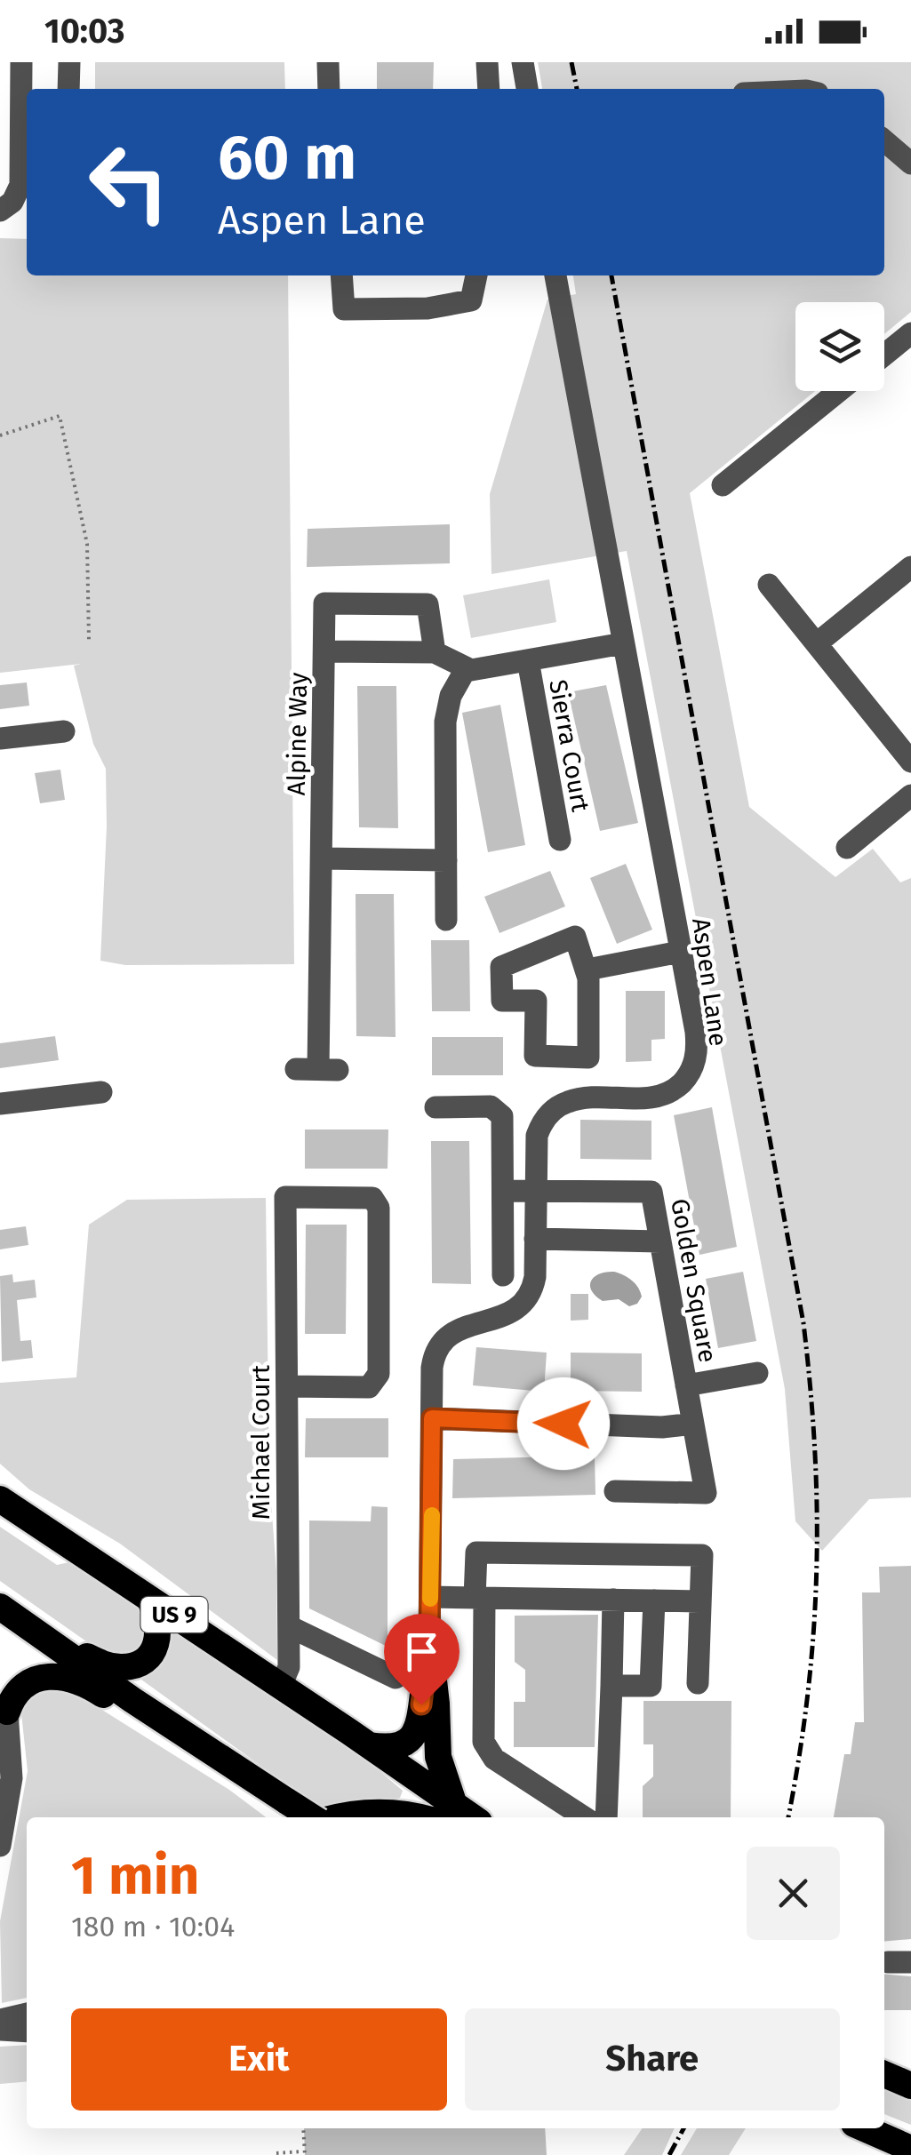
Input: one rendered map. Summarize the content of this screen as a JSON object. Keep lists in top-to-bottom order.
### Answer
{
  "streets": {
    "highway": ["US 9"],
    "street": [
      "Alpine Way",
      "Sierra Court",
      "Aspen Lane",
      "Golden Square",
      "Michael Court"
    ]
  },
  "crossings": [
    ["Aspen Lane", "Golden Square"],
    ["Michael Court", "US 9"]
  ],
  "page": {
    "status": "10:03",
    "turn": ["60 m", "Aspen Lane"],
    "heading": ["1 min", "180 m · 10:04"],
    "buttons": ["Exit", "Share"]
  }
}
